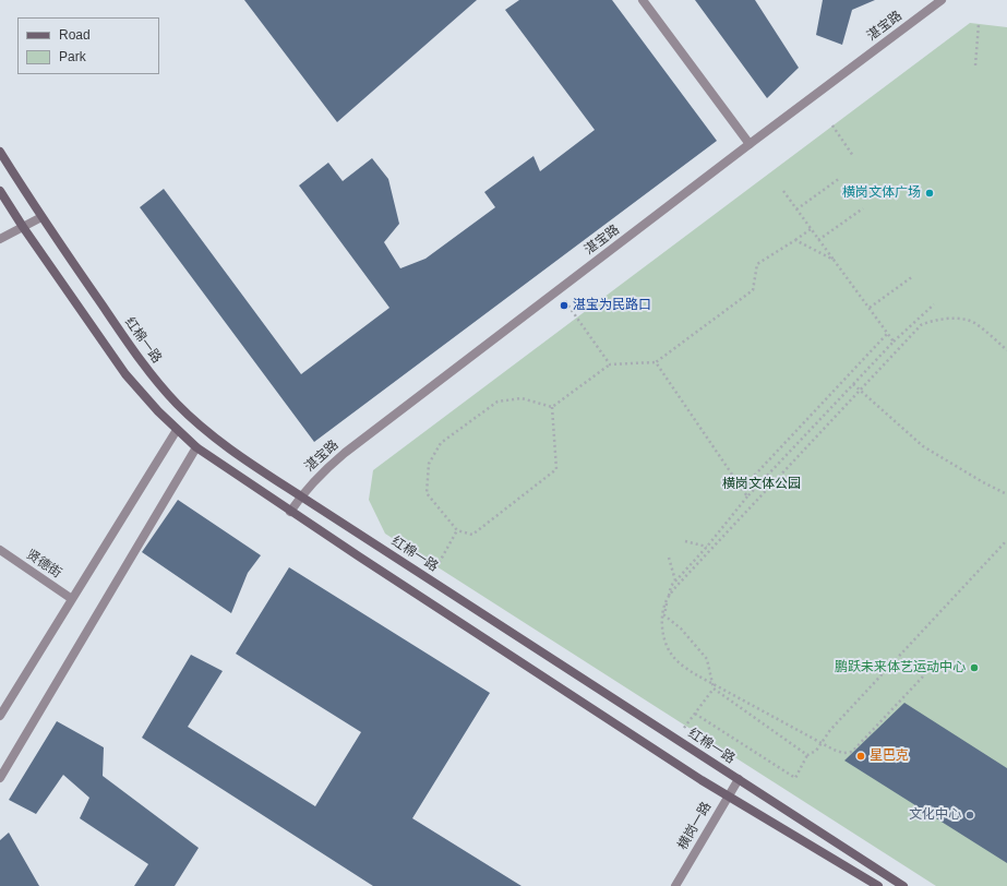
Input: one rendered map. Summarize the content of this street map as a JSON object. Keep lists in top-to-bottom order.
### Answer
{
  "streets": {
    "main road": ["红棉一路"],
    "street": ["湛宝路", "贤德街", "横岗一路"]
  },
  "crossings": [
    ["湛宝路", "红棉一路"],
    ["红棉一路", "横岗一路"]
  ],
  "parks": ["横岗文体公园"],
  "places": [
    "横岗文体广场",
    "湛宝为民路口",
    "鹏跃未来体艺运动中心",
    "星巴克",
    "文化中心"
  ],
  "legend": ["Road", "Park"]
}
